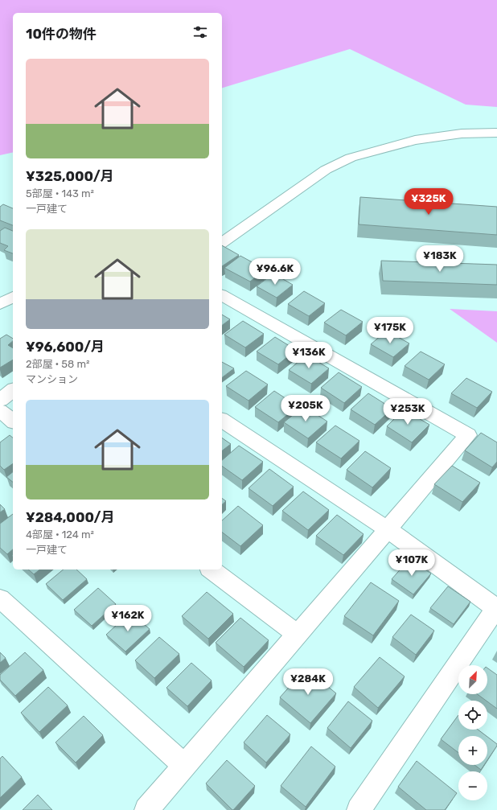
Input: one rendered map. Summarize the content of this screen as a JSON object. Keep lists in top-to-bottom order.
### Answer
{
  "north": "top right",
  "page": {
    "heading": "10件の物件",
    "list": [
      {
        "name": "¥325,000/月",
        "note": "5部屋 · 143 m² · 一戸建て"
      },
      {
        "name": "¥96,600/月",
        "note": "2部屋 · 58 m² · マンション"
      },
      {
        "name": "¥284,000/月",
        "note": "4部屋 · 124 m² · 一戸建て"
      }
    ],
    "price": [
      "¥325K",
      "¥183K",
      "¥96.6K",
      "¥175K",
      "¥136K",
      "¥205K",
      "¥253K",
      "¥107K",
      "¥162K",
      "¥284K"
    ],
    "map_buttons": ["+", "−"]
  }
}
